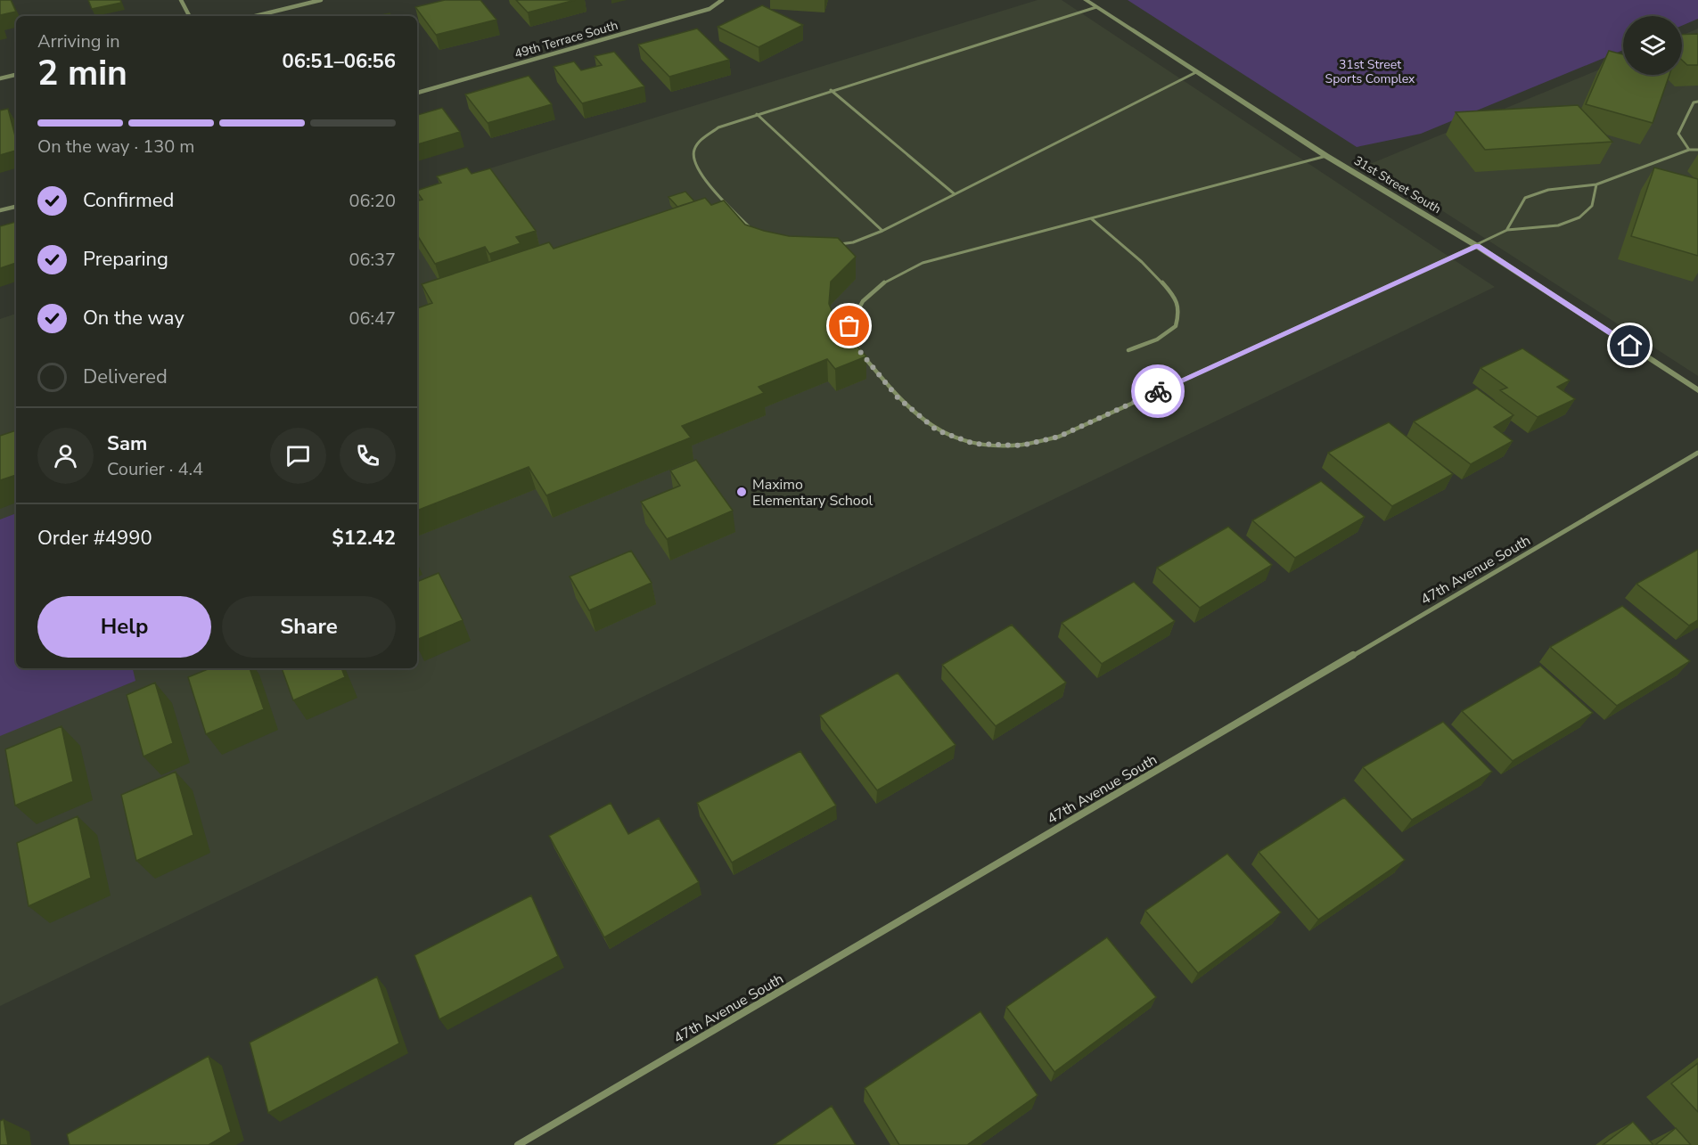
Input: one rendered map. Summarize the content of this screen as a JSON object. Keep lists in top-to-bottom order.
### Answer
{
  "streets": {
    "street": ["49th Terrace South", "31st Street South", "47th Avenue South"]
  },
  "parks": ["31st Street Sports Complex"],
  "places": ["Maximo Elementary School"],
  "page": {
    "heading": ["2 min", "Arriving in", "06:51–06:56"],
    "panel": [
      "Sam",
      "Courier · 4.4",
      "Order #4990",
      "$12.42"
    ],
    "bar": "On the way · 130 m",
    "list": [
      ["Confirmed", "06:20"],
      ["Preparing", "06:37"],
      ["On the way", "06:47"],
      "Delivered"
    ],
    "buttons": ["Help", "Share"]
  }
}
